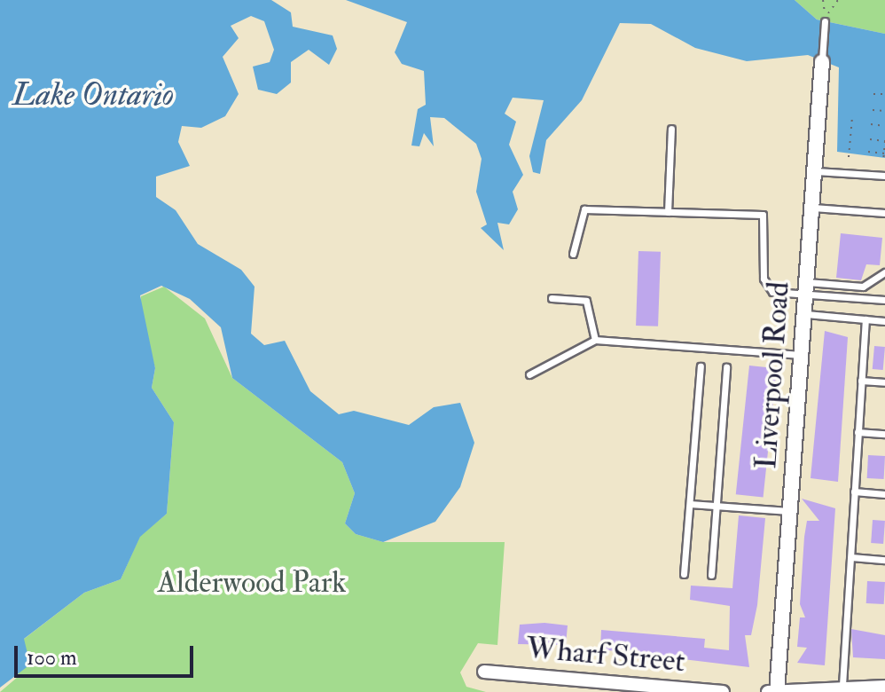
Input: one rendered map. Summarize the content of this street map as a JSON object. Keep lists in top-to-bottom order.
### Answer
{
  "streets": {
    "street": ["Liverpool Road", "Wharf Street"]
  },
  "water": ["Lake Ontario"],
  "parks": ["Alderwood Park"],
  "scale_bar": "100 m"
}
